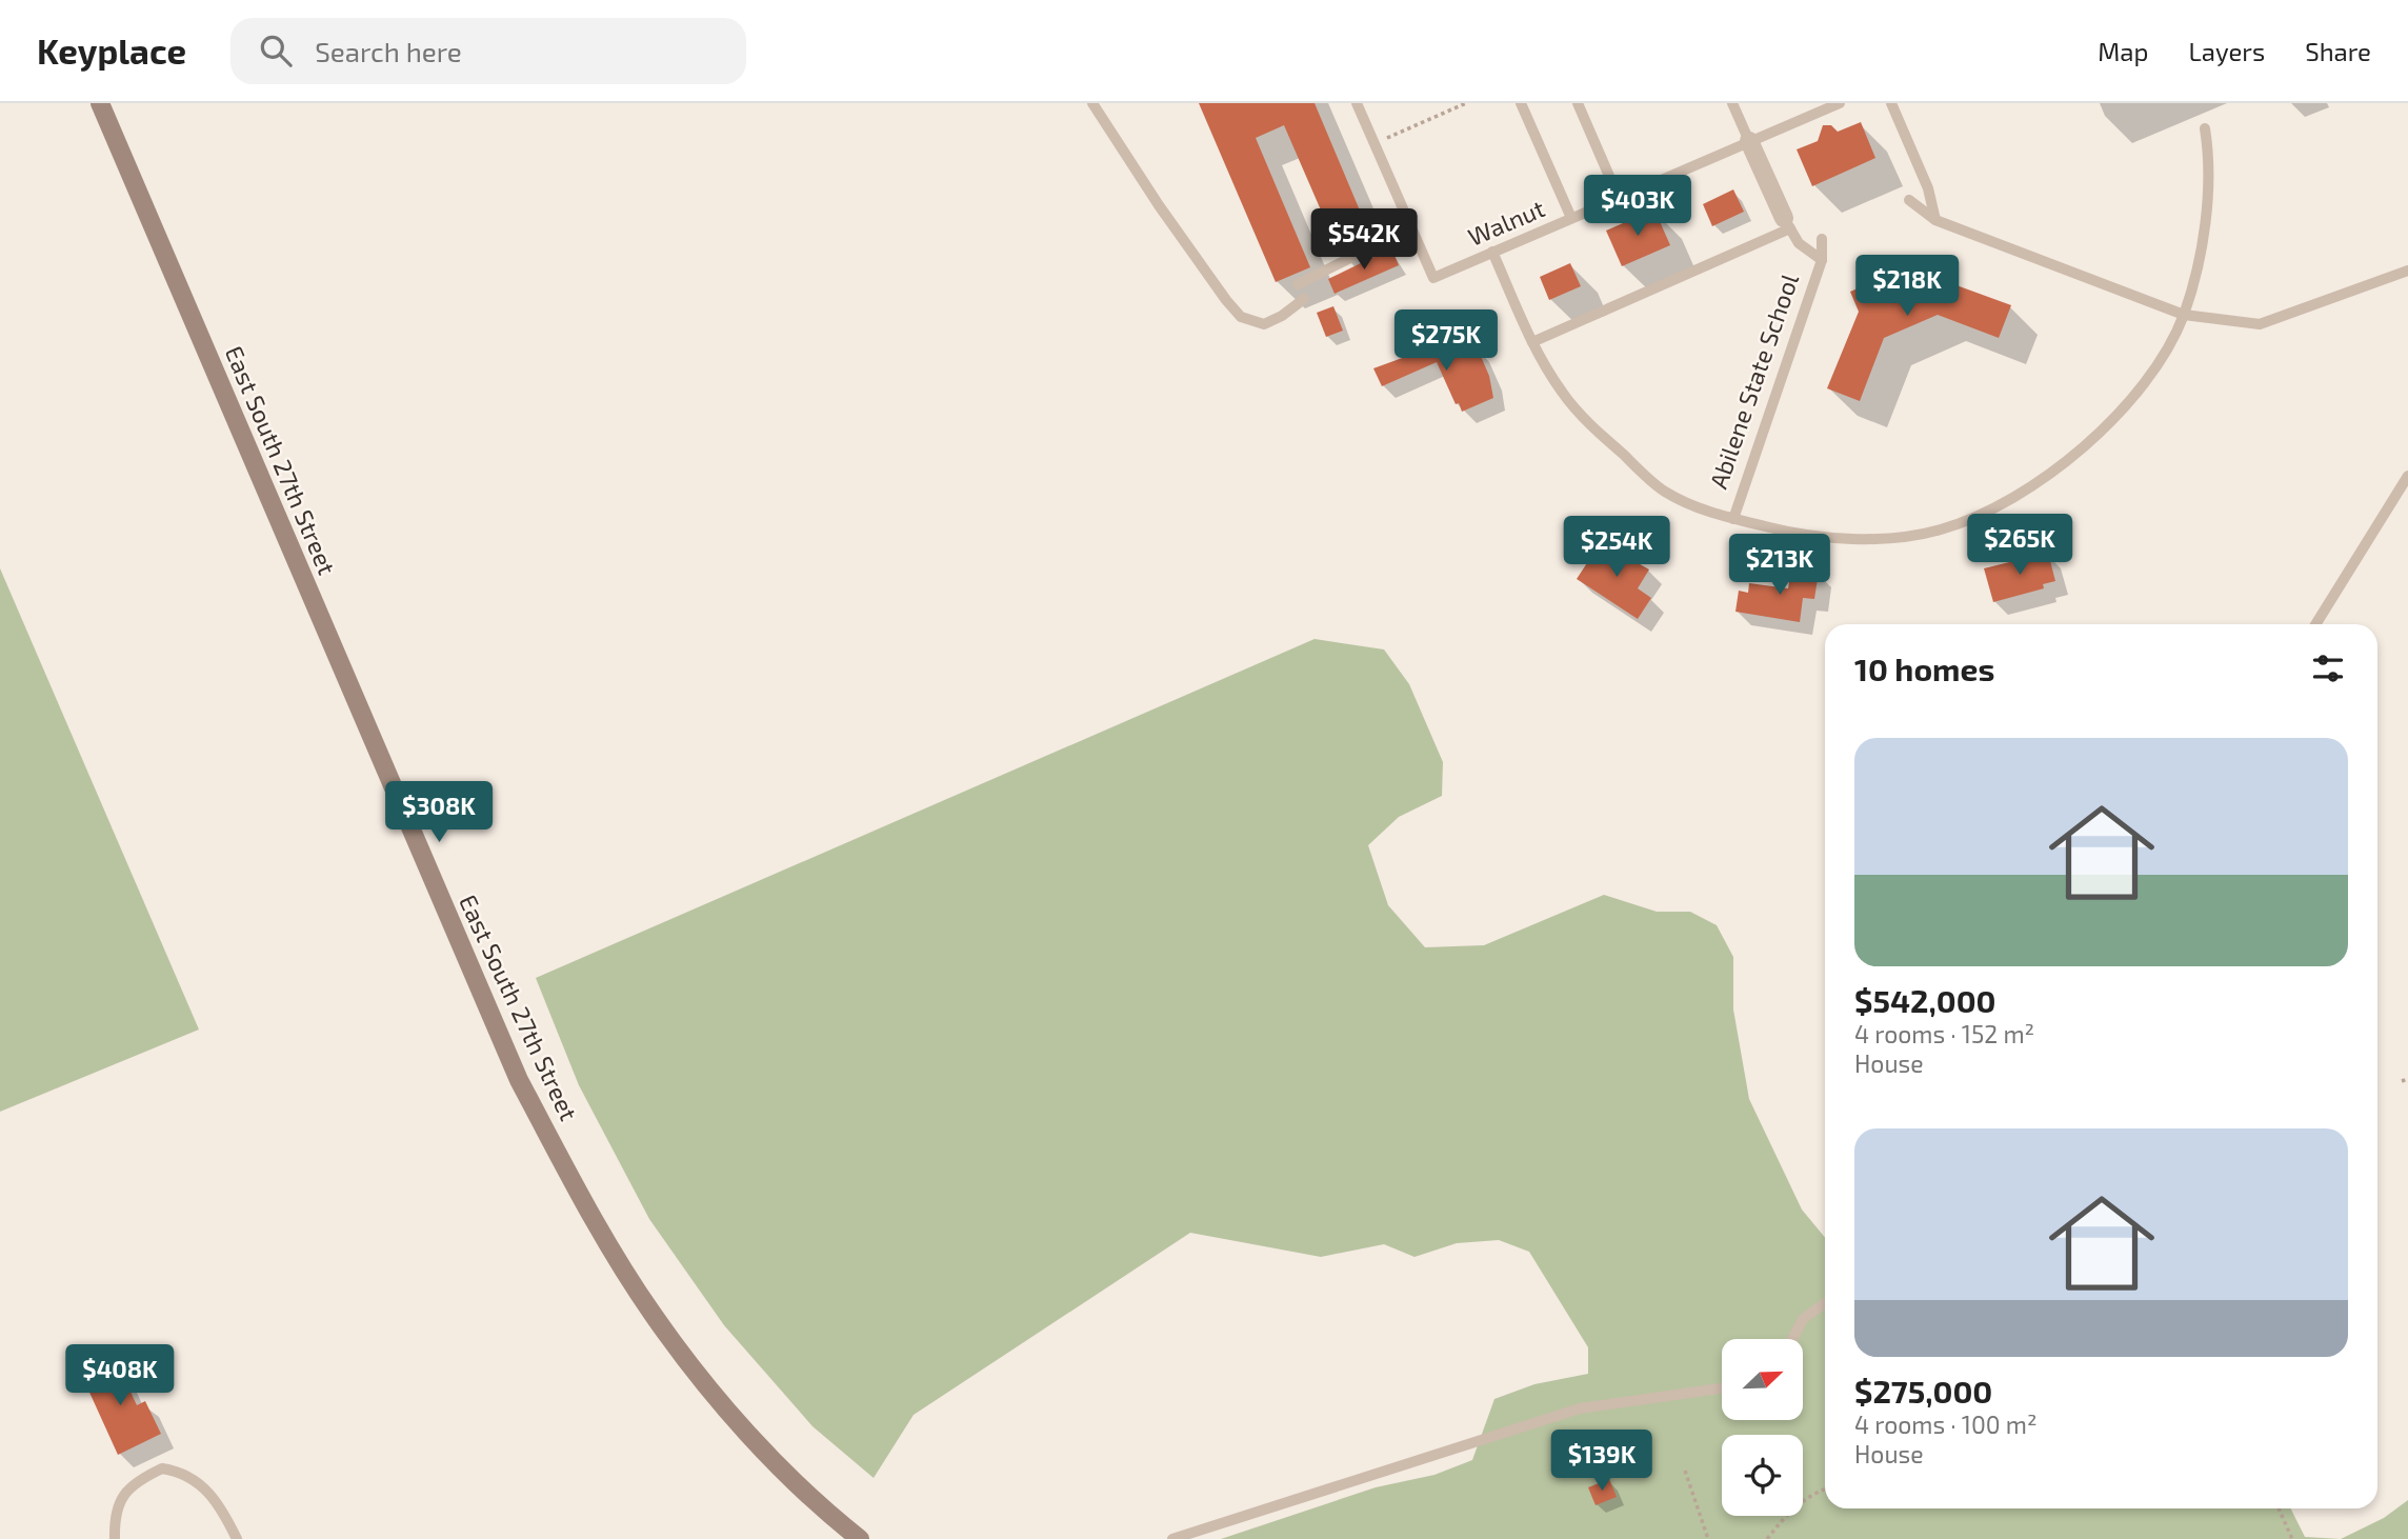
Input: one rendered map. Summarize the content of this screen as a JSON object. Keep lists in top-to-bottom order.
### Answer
{
  "streets": {
    "main road": ["East South 27th Street"],
    "street": ["Abilene State School"],
    "lane": ["Walnut"]
  },
  "crossings": [
    ["Walnut", "Abilene State School"]
  ],
  "north": "top right",
  "page": {
    "header": "Keyplace",
    "search": "Search here",
    "nav": ["Map", "Layers", "Share"],
    "price": [
      "$403K",
      "$542K",
      "$218K",
      "$275K",
      "$265K",
      "$254K",
      "$213K",
      "$308K",
      "$408K",
      "$139K"
    ],
    "heading": "10 homes",
    "list": [
      {
        "name": "$542,000",
        "note": "4 rooms · 152 m² · House"
      },
      {
        "name": "$275,000",
        "note": "4 rooms · 100 m² · House"
      }
    ]
  }
}
